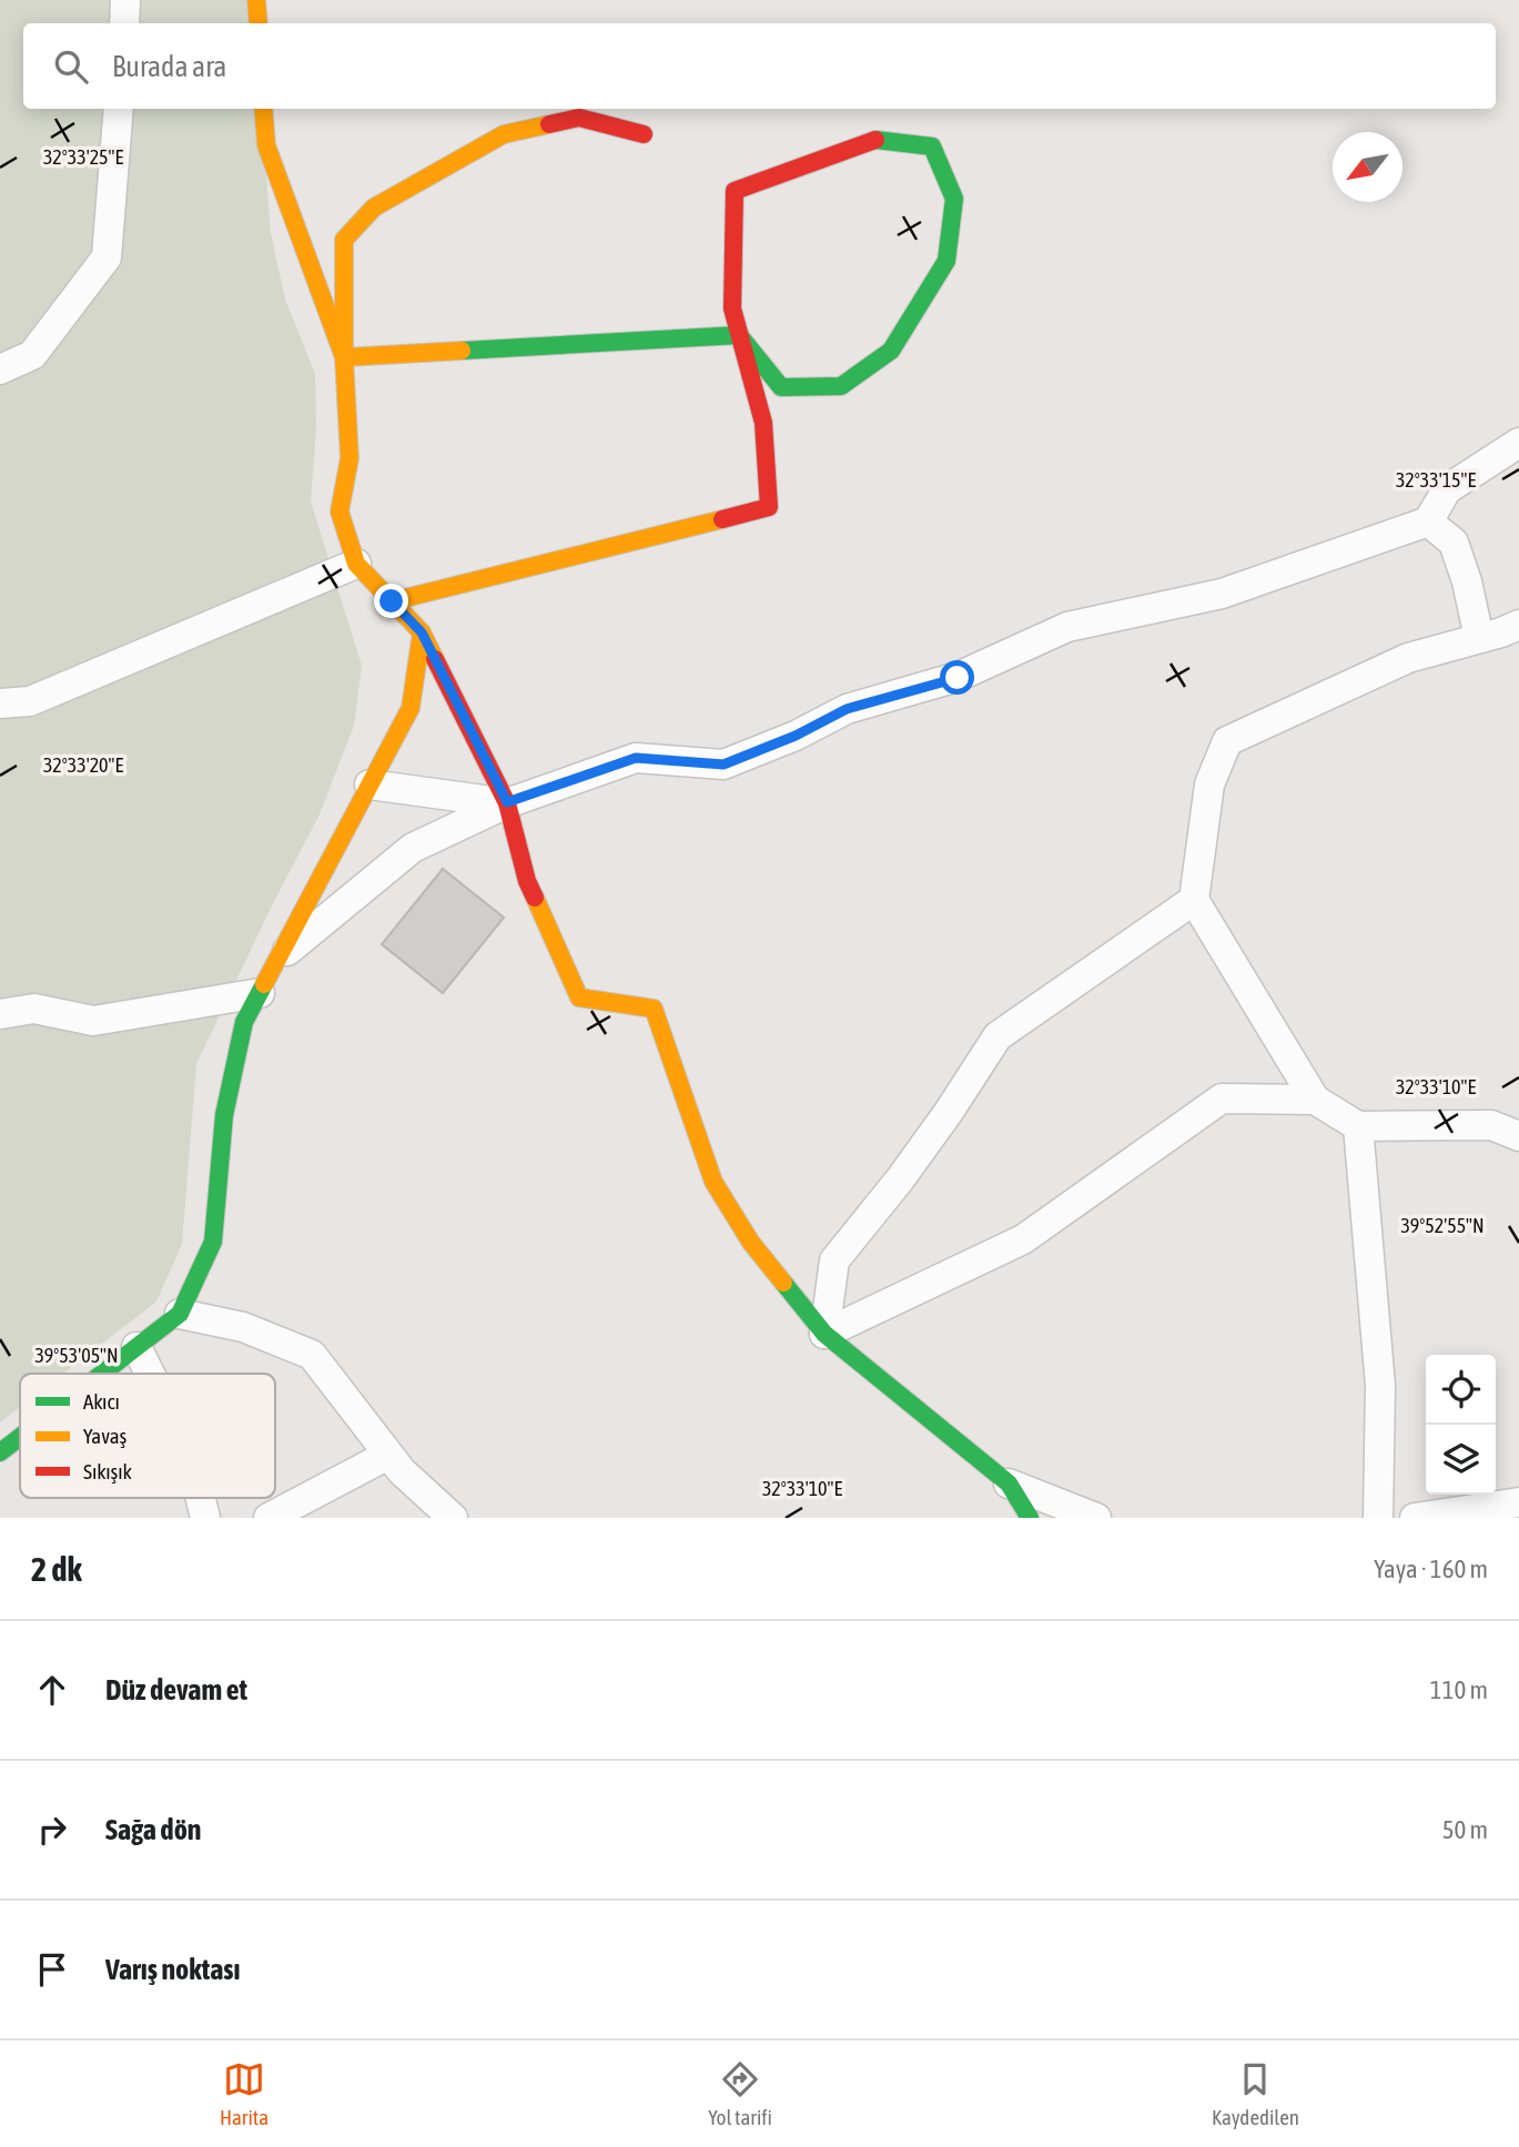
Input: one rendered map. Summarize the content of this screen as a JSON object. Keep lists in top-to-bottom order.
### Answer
{
  "legend": ["Akıcı", "Yavaş", "Sıkışık"],
  "north": "bottom left",
  "page": {
    "search": "Burada ara",
    "heading": ["2 dk", "Yaya · 160 m"],
    "list": [
      ["Düz devam et", "110 m"],
      ["Sağa dön", "50 m"],
      "Varış noktası"
    ],
    "nav": ["Harita", "Yol tarifi", "Kaydedilen"]
  },
  "coordinates": [
    "32°33'25\"E",
    "32°33'15\"E",
    "32°33'20\"E",
    "32°33'10\"E",
    "39°52'55\"N",
    "39°53'05\"N"
  ]
}
